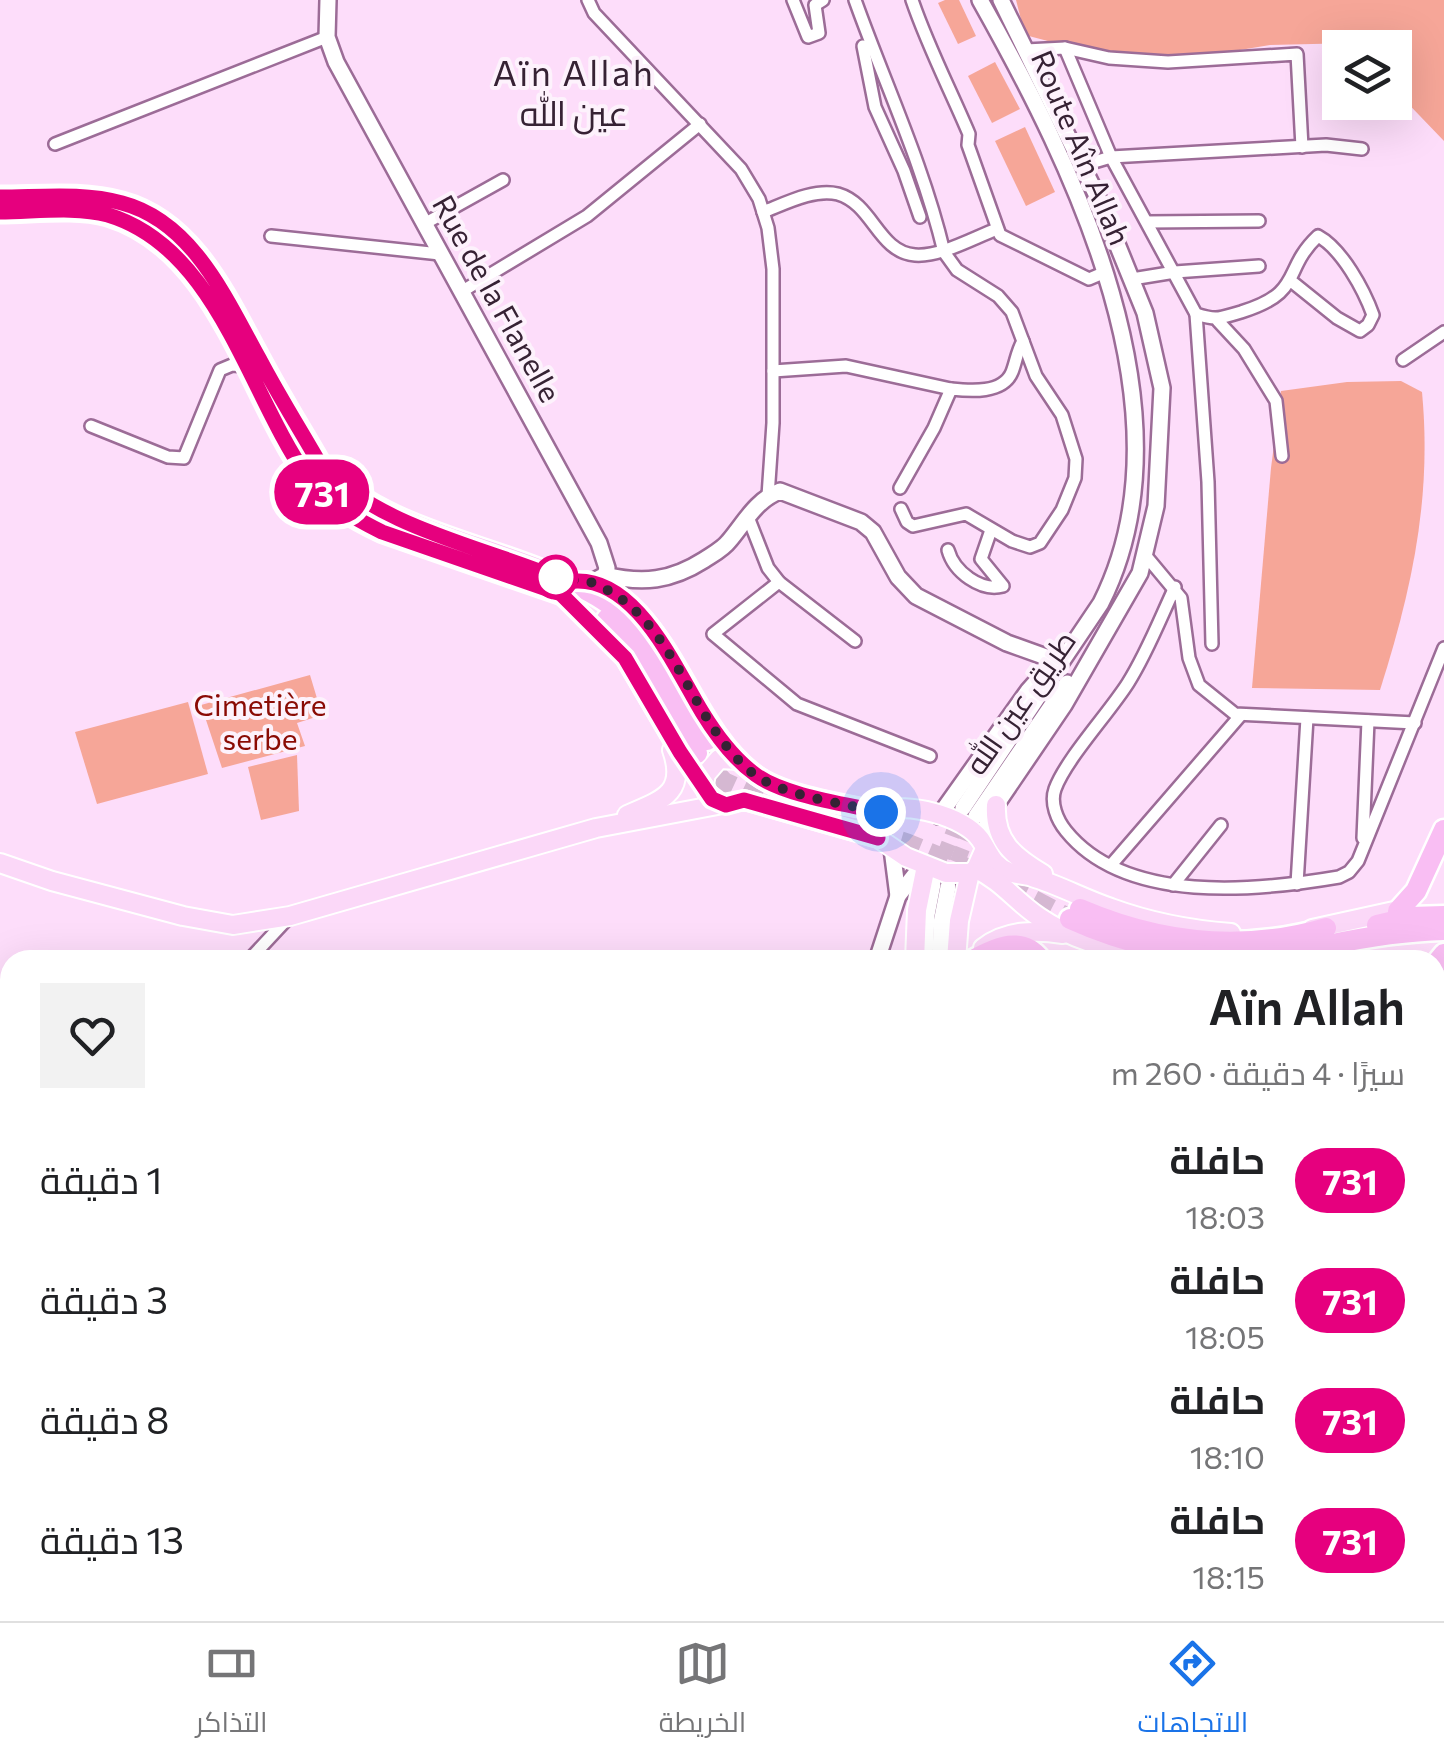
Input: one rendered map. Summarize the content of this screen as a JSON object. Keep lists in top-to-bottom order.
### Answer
{
  "streets": {
    "main road": ["Route Aîn Allah", "Rue de la Flanelle", "طريق عين الله"]
  },
  "crossings": [
    ["Route Aîn Allah", "طريق عين الله"]
  ],
  "districts": ["Aïn Allah عين الله"],
  "parks": ["Cimetière serbe"],
  "lines": ["bus line 731"],
  "page": {
    "on_map": "731",
    "heading": ["Aïn Allah", "سيرًا · 4 دقيقة · 260 m"],
    "list": [
      {
        "mark": "731",
        "name": "حافلة",
        "note": "18:03",
        "value": "1 دقيقة"
      },
      {
        "mark": "731",
        "name": "حافلة",
        "note": "18:05",
        "value": "3 دقيقة"
      },
      {
        "mark": "731",
        "name": "حافلة",
        "note": "18:10",
        "value": "8 دقيقة"
      },
      {
        "mark": "731",
        "name": "حافلة",
        "note": "18:15",
        "value": "13 دقيقة"
      }
    ],
    "tabs": ["الاتجاهات", "الخريطة", "التذاكر"]
  }
}
